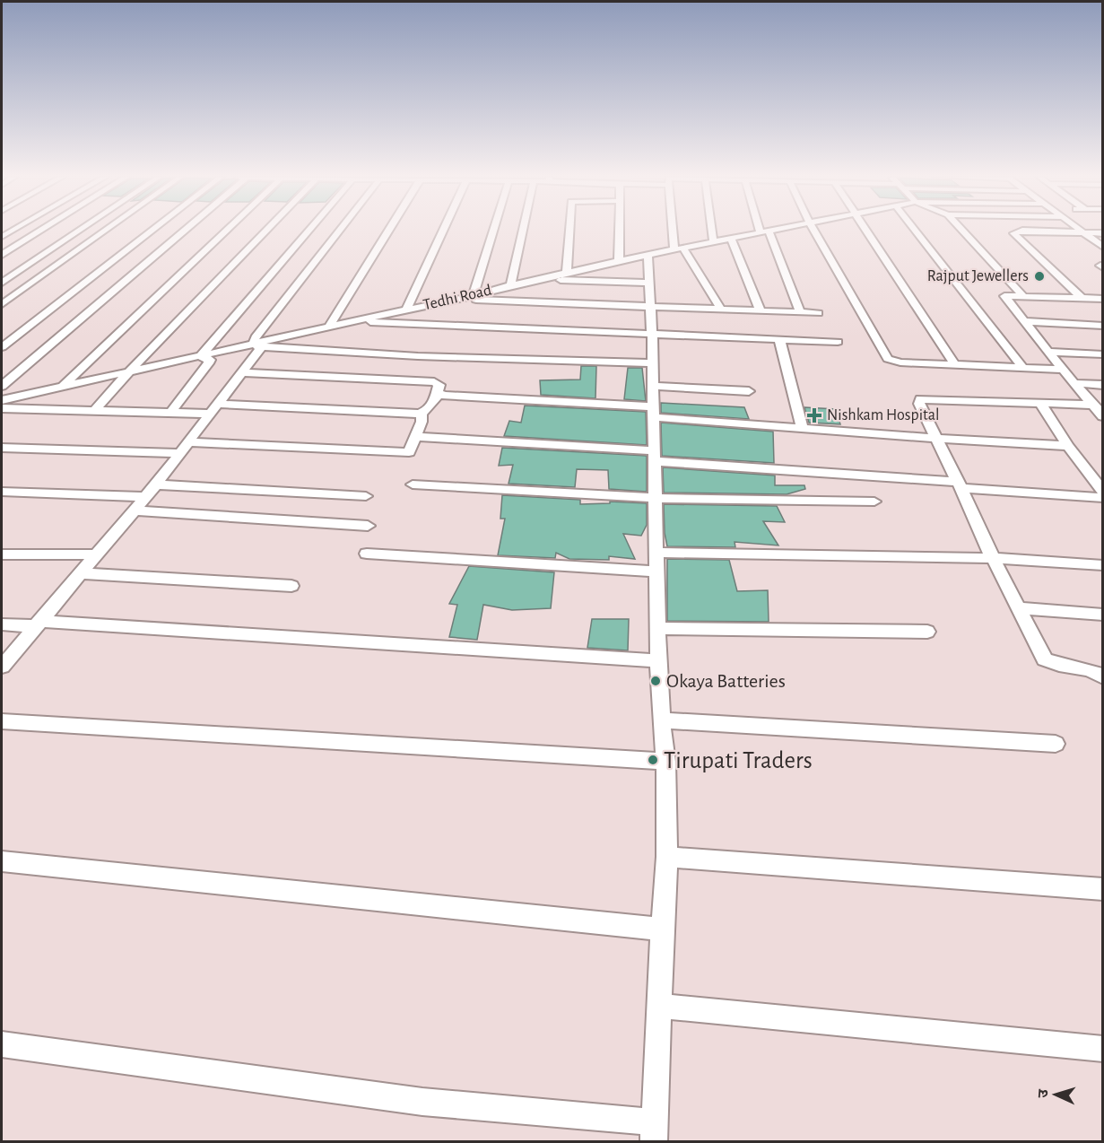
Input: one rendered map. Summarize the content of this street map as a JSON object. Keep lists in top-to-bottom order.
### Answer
{
  "streets": {
    "street": ["Tedhi Road"]
  },
  "places": {
    "other": ["Rajput Jewellers", "Okaya Batteries", "Tirupati Traders"],
    "health": ["Nishkam Hospital"]
  },
  "north": "left"
}
